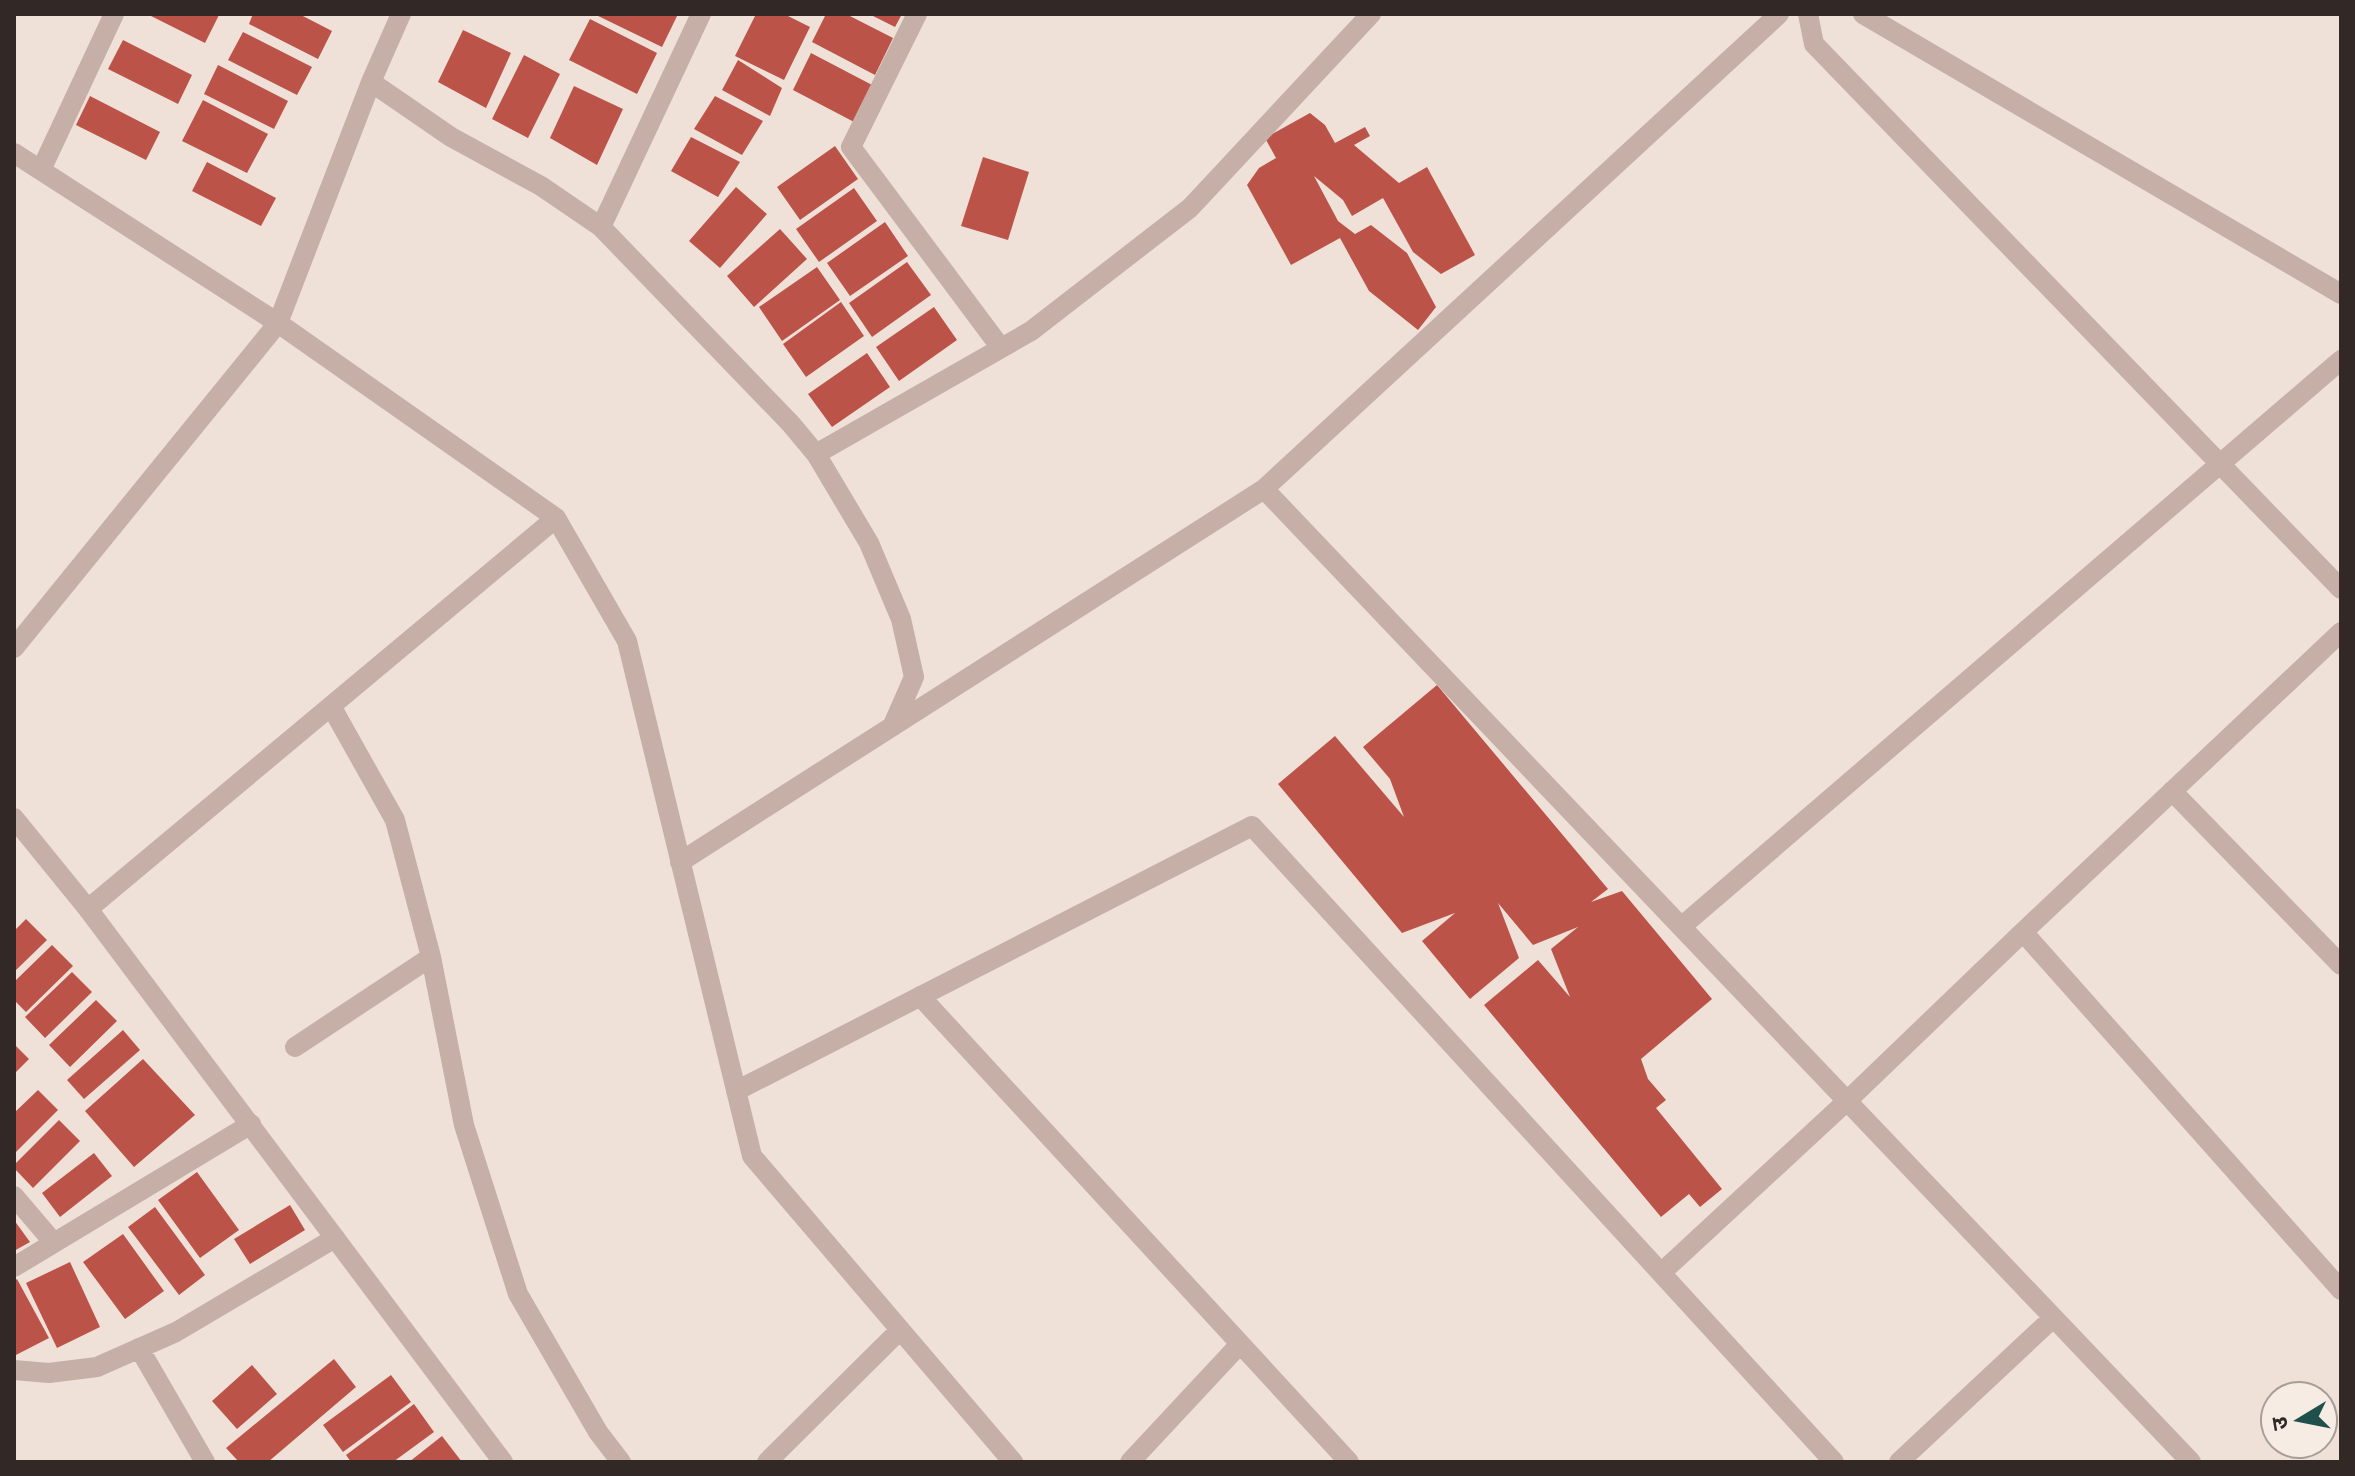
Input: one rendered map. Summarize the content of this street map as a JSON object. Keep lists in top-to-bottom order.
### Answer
{
  "north": "left"
}
